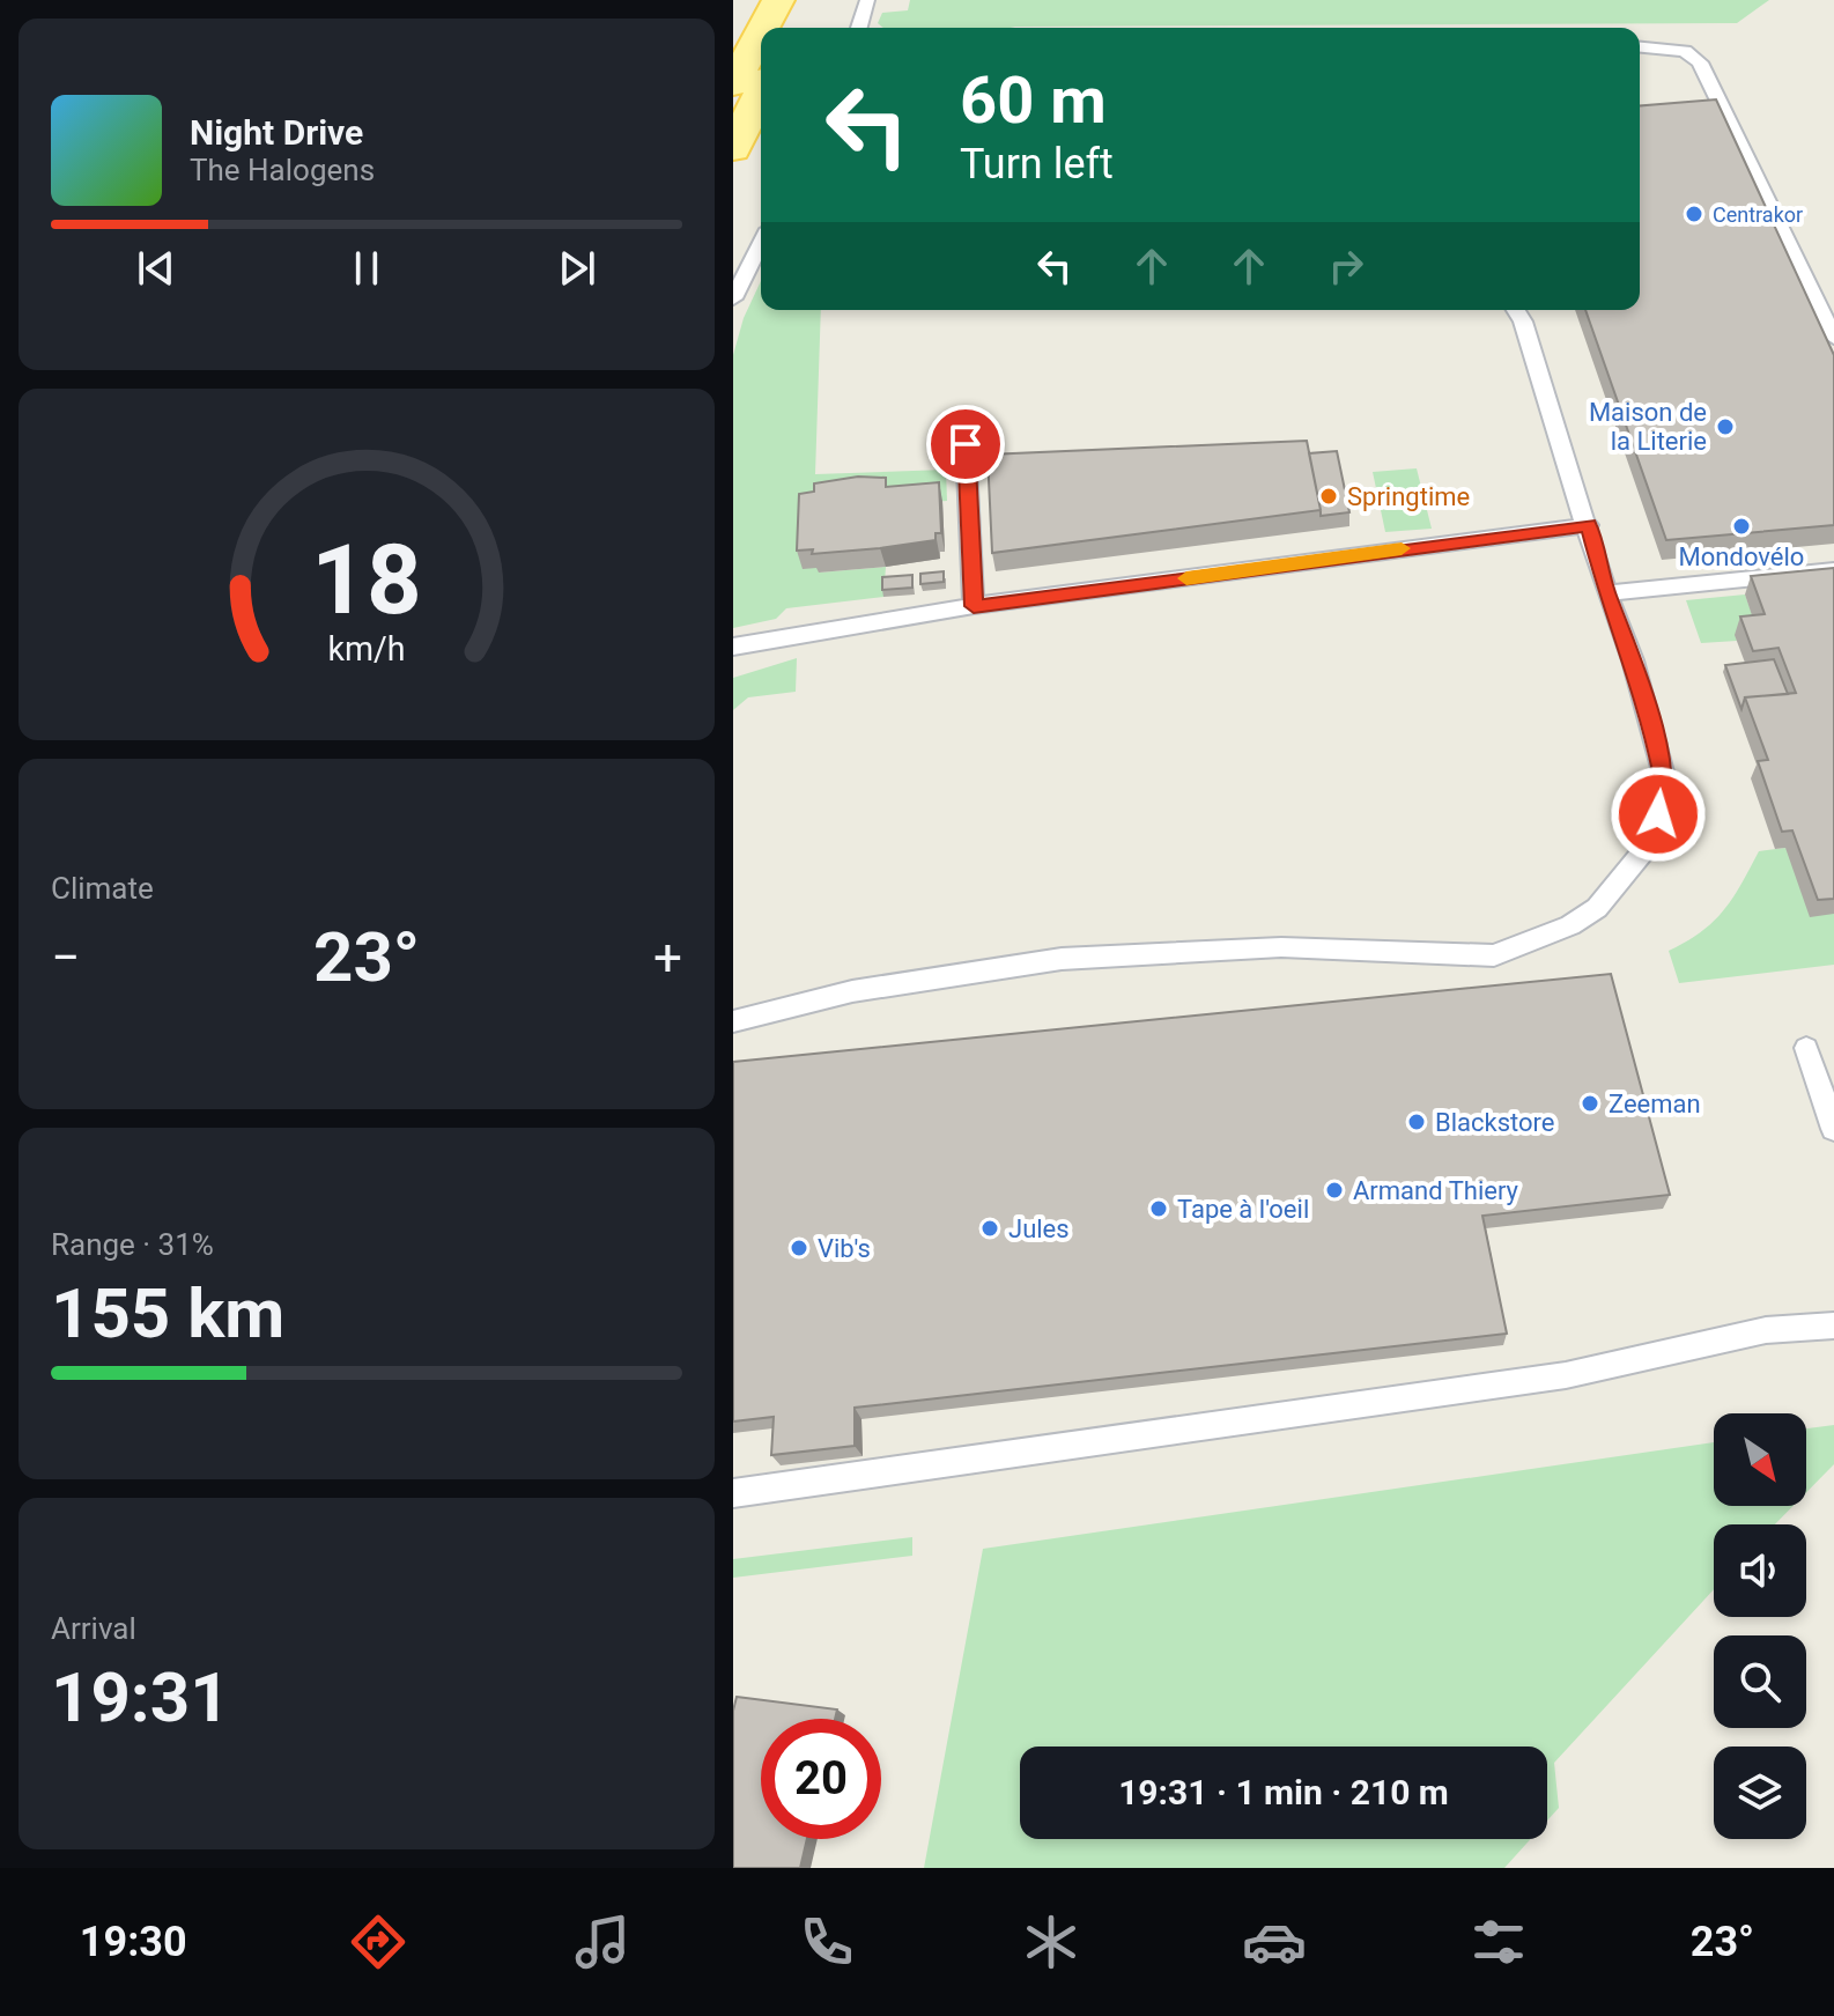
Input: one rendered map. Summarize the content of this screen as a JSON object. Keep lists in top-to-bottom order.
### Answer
{
  "places": [
    "Centrakor",
    "Maison de la Literie",
    "Springtime",
    "Mondovélo",
    "Zeeman",
    "Blackstore",
    "Armand Thiery",
    "Tape à l'oeil",
    "Jules",
    "Vib's"
  ],
  "north": "bottom right",
  "page": {
    "turn": ["60 m", "Turn left"],
    "song": ["Night Drive", "The Halogens"],
    "tile": [
      "Climate",
      ["Range · 31%", "155 km"],
      ["Arrival", "19:31"]
    ],
    "heat": ["−", "23°", "+"],
    "limit": "20",
    "trip": "19:31 · 1 min · 210 m",
    "tabs": ["19:30", "23°"],
    "gauge": ["18", "km/h"]
  }
}
